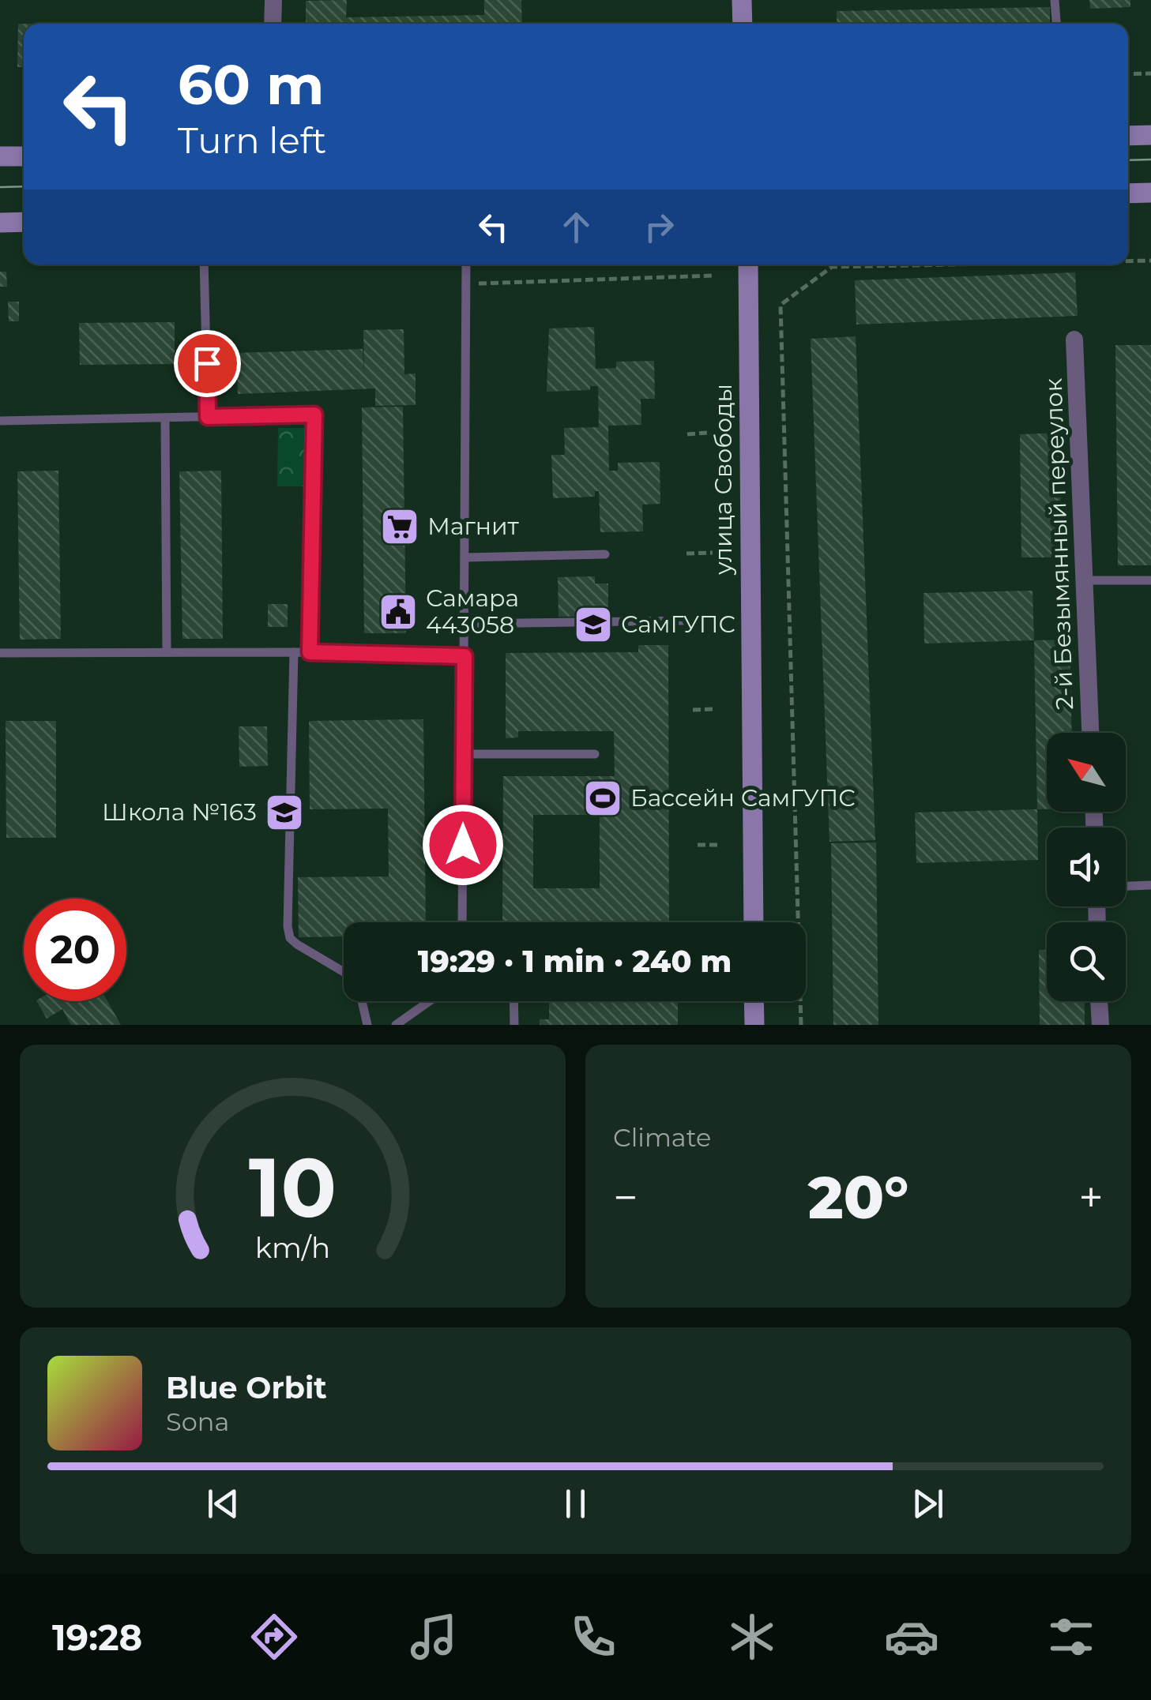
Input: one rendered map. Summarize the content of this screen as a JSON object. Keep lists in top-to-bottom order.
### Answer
{
  "streets": {
    "main road": ["улица Свободы"],
    "street": ["2-й Безымянный переулок"]
  },
  "places": {
    "supermarket": ["Магнит"],
    "public building": ["Самара 443058"],
    "school or university": ["СамГУПС", "Школа №163"],
    "sports": ["Бассейн СамГУПС"]
  },
  "north": "top left",
  "page": {
    "turn": ["60 m", "Turn left"],
    "limit": "20",
    "trip": "19:29 · 1 min · 240 m",
    "tile": "Climate",
    "heat": ["−", "20°", "+"],
    "song": ["Blue Orbit", "Sona"],
    "tabs": "19:28",
    "gauge": ["10", "km/h"]
  }
}
